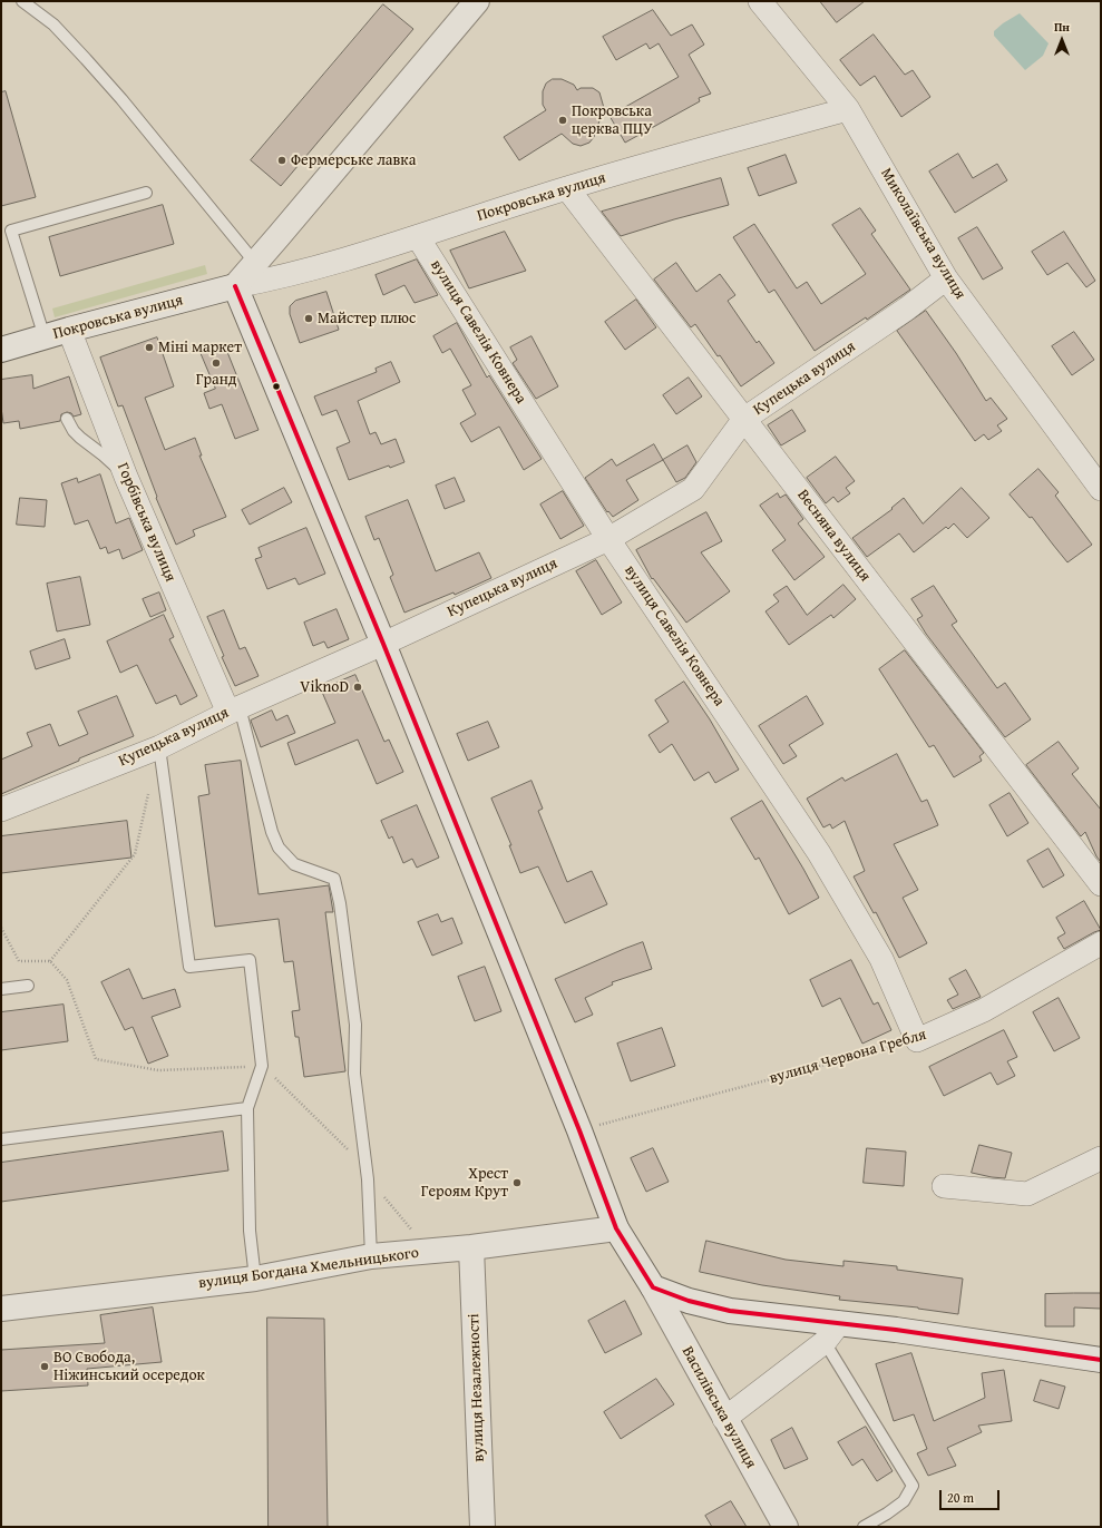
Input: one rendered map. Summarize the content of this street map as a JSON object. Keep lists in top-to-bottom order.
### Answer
{
  "streets": {
    "main road": [
      "Покровська вулиця",
      "вулиця Богдана Хмельницького",
      "вулиця Незалежності",
      "Василівська вулиця"
    ],
    "street": [
      "Миколаївська вулиця",
      "вулиця Савелія Ковнера",
      "Купецька вулиця",
      "Горбівська вулиця",
      "Весняна вулиця",
      "вулиця Червона Гребля"
    ]
  },
  "crossings": [
    ["Покровська вулиця", "Миколаївська вулиця"],
    ["Покровська вулиця", "вулиця Савелія Ковнера"],
    ["Покровська вулиця", "Горбівська вулиця"],
    ["Покровська вулиця", "Весняна вулиця"],
    ["Миколаївська вулиця", "Купецька вулиця"],
    ["вулиця Савелія Ковнера", "Купецька вулиця"],
    ["вулиця Савелія Ковнера", "вулиця Червона Гребля"],
    ["Купецька вулиця", "Горбівська вулиця"],
    ["Купецька вулиця", "Весняна вулиця"],
    ["вулиця Богдана Хмельницького", "вулиця Незалежності"],
    ["вулиця Богдана Хмельницького", "Василівська вулиця"]
  ],
  "places": [
    "Покровська церква ПЦУ",
    "Фермерське лавка",
    "Майстер плюс",
    "Міні маркет",
    "Гранд",
    "ViknoD",
    "Хрест Героям Крут",
    "ВО Свобода, Ніжинський осередок"
  ],
  "scale_bar": "20 m",
  "north": "top"
}
